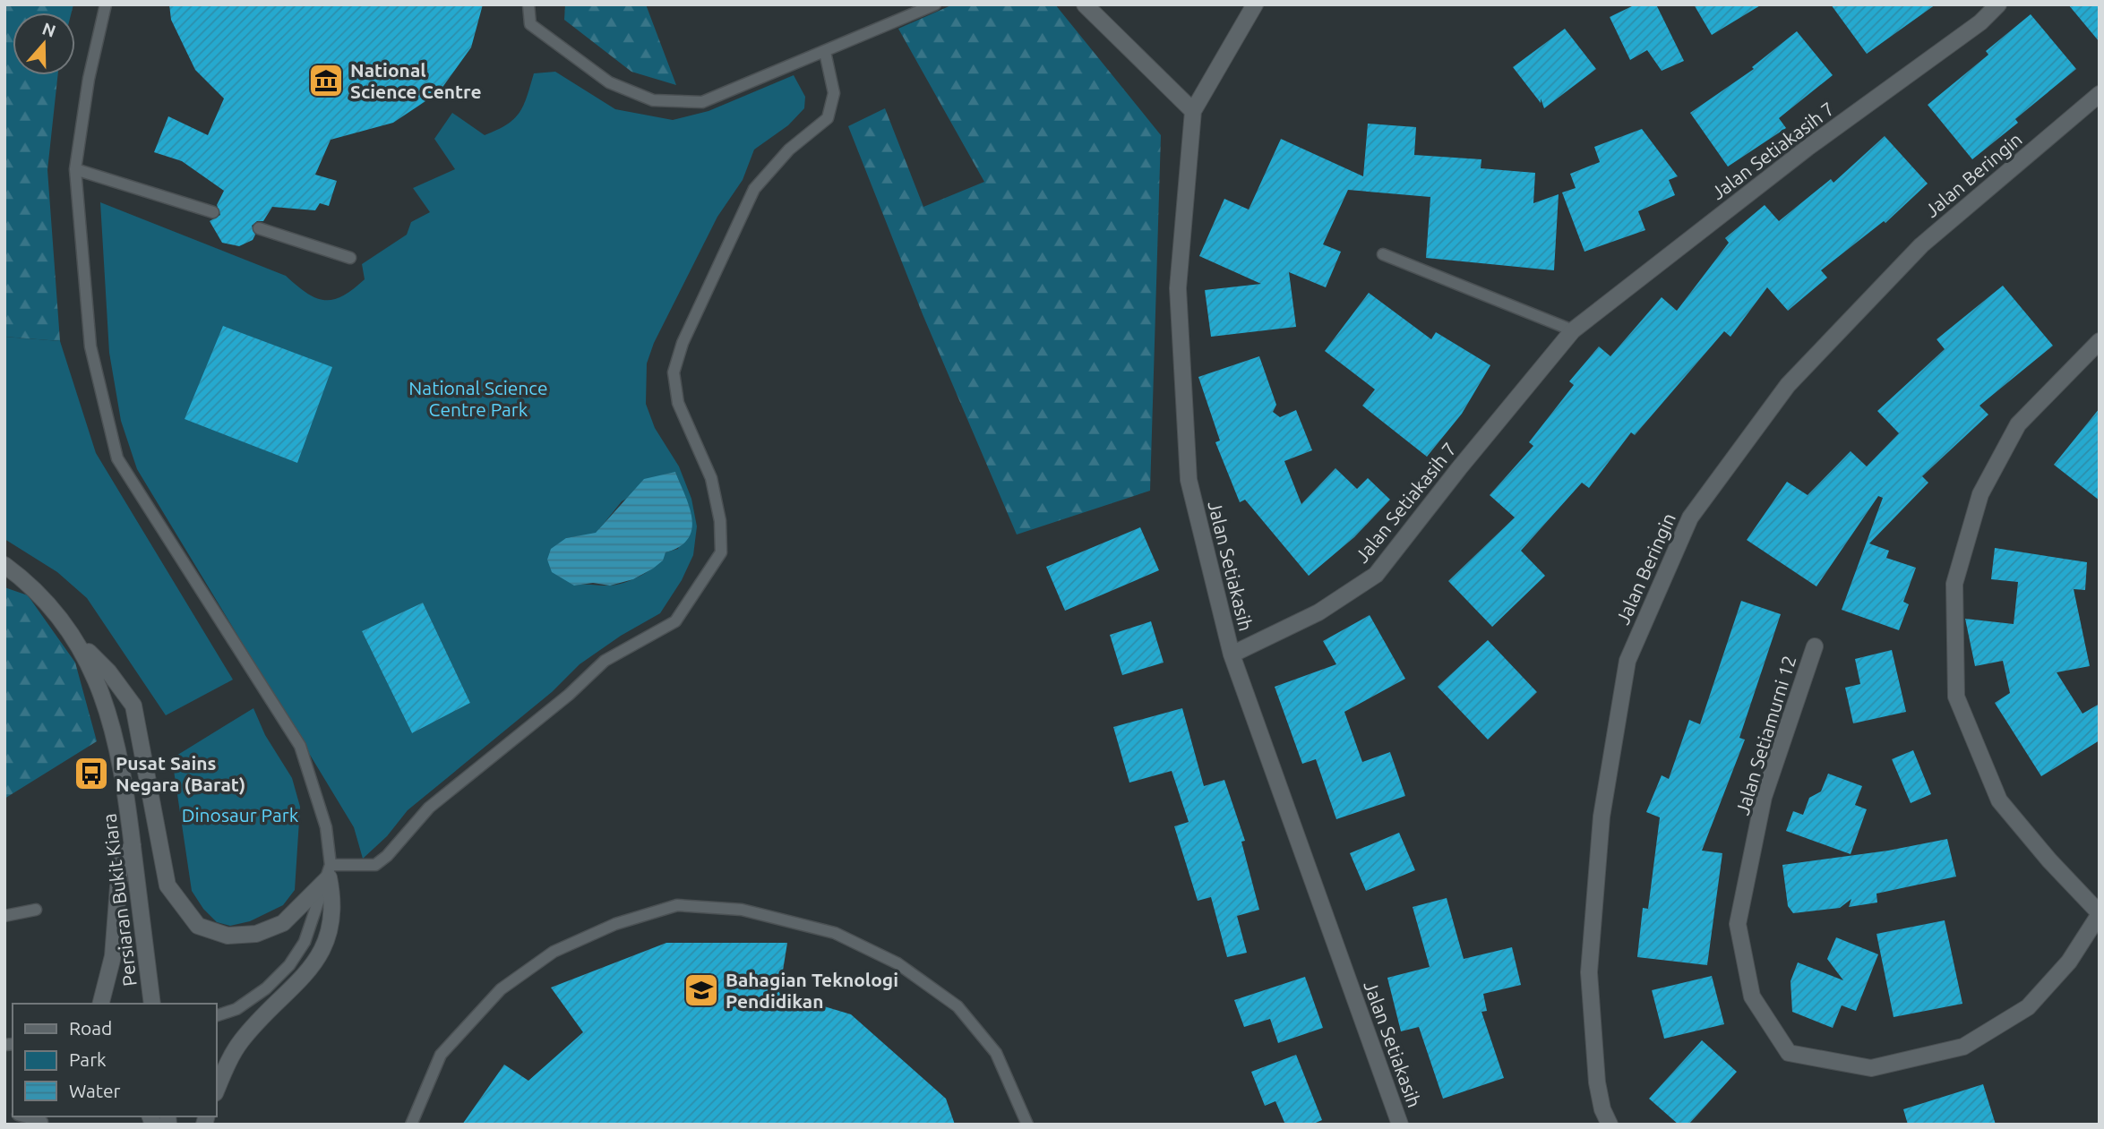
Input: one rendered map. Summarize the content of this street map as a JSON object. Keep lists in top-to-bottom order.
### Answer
{
  "streets": {
    "street": [
      "Jalan Setiakasih 7",
      "Jalan Beringin",
      "Jalan Setiakasih",
      "Jalan Setiamurni 12",
      "Persiaran Bukit Kiara"
    ]
  },
  "crossings": [
    ["Jalan Setiakasih 7", "Jalan Setiakasih"]
  ],
  "parks": ["National Science Centre Park", "Dinosaur Park"],
  "places": {
    "museum": ["National Science Centre"],
    "bus stop": ["Pusat Sains Negara (Barat)"],
    "school or university": ["Bahagian Teknologi Pendidikan"]
  },
  "legend": ["Road", "Park", "Water"],
  "north": "top"
}
